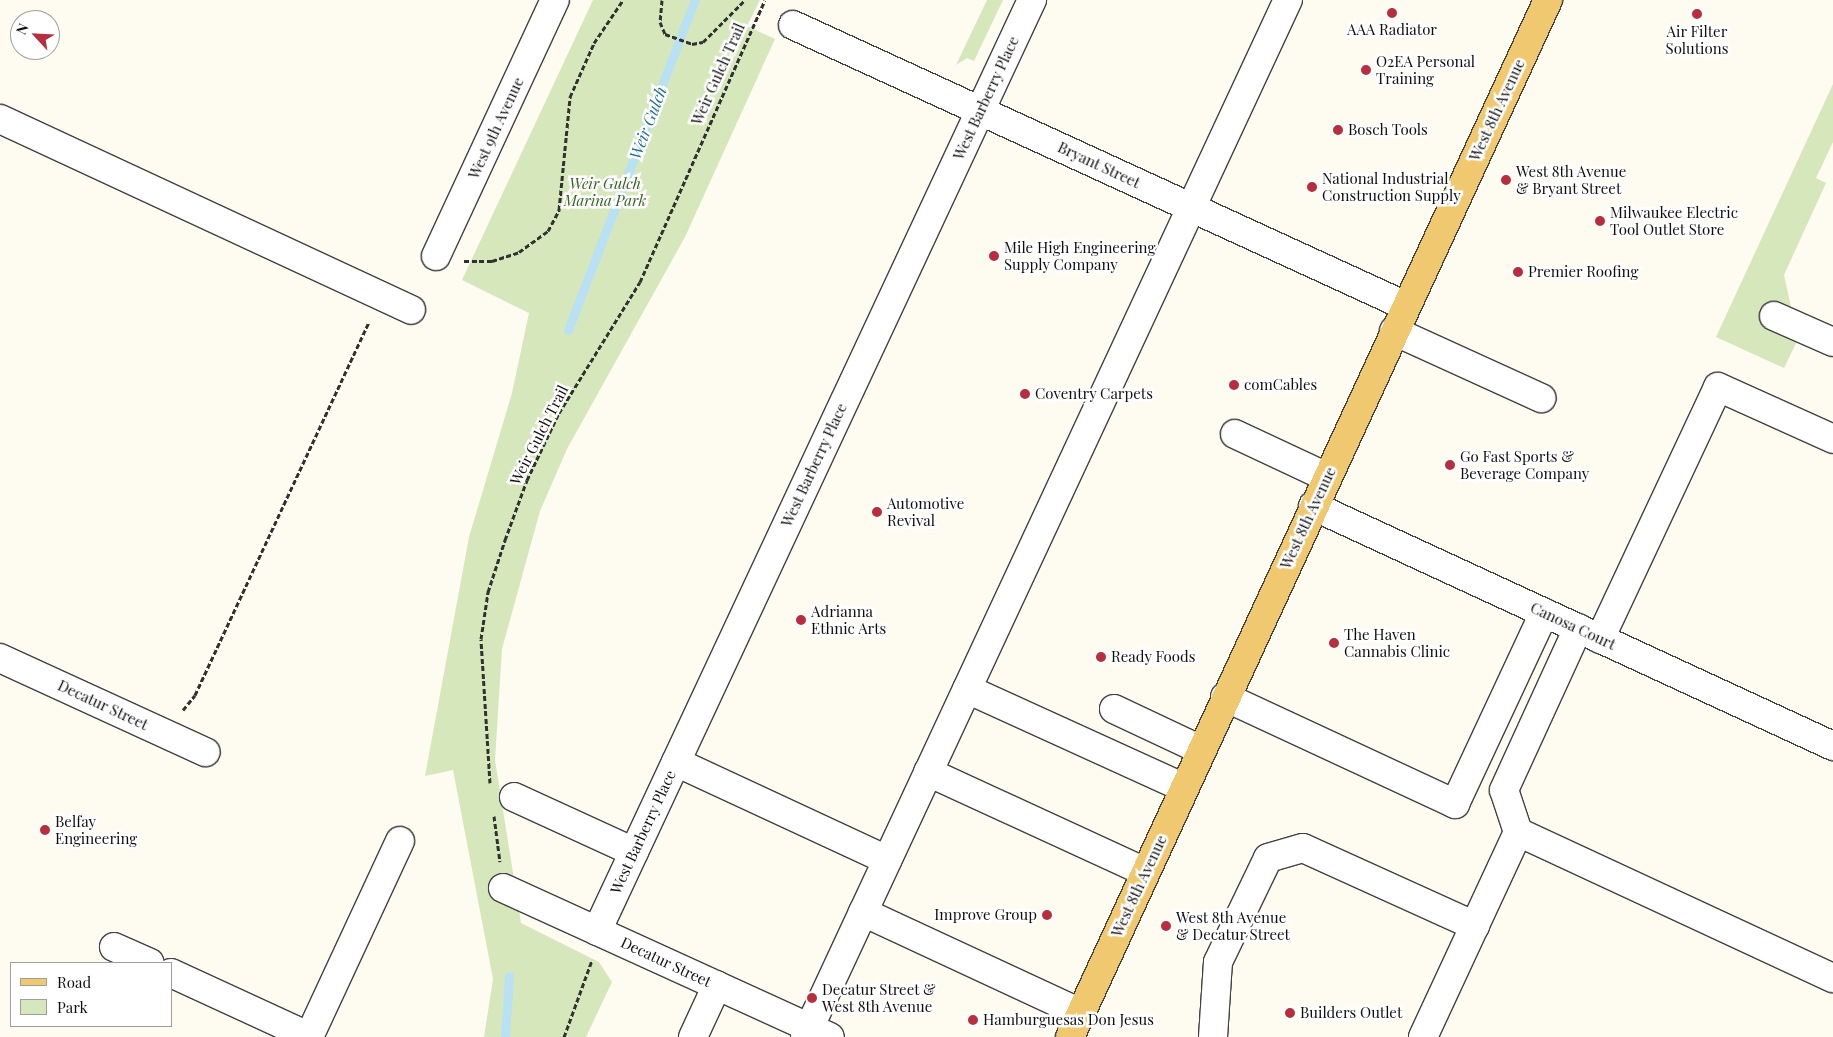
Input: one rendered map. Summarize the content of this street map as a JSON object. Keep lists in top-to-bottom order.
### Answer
{
  "streets": {
    "main road": ["West 8th Avenue"],
    "street": [
      "West Barberry Place",
      "West 9th Avenue",
      "Bryant Street",
      "Canosa Court",
      "Decatur Street"
    ],
    "path": ["Weir Gulch Trail"]
  },
  "crossings": [
    ["Weir Gulch Trail", "Decatur Street"],
    ["West Barberry Place", "Bryant Street"],
    ["West Barberry Place", "Decatur Street"],
    ["West 8th Avenue", "Bryant Street"],
    ["West 8th Avenue", "Canosa Court"]
  ],
  "water": ["Weir Gulch"],
  "parks": ["Weir Gulch Marina Park"],
  "places": [
    "AAA Radiator",
    "Air Filter Solutions",
    "O2EA Personal Training",
    "Bosch Tools",
    "West 8th Avenue & Bryant Street",
    "National Industrial Construction Supply",
    "Milwaukee Electric Tool Outlet Store",
    "Mile High Engineering Supply Company",
    "Premier Roofing",
    "comCables",
    "Coventry Carpets",
    "Go Fast Sports & Beverage Company",
    "Automotive Revival",
    "Adrianna Ethnic Arts",
    "The Haven Cannabis Clinic",
    "Ready Foods",
    "Belfay Engineering",
    "Improve Group",
    "West 8th Avenue & Decatur Street",
    "Decatur Street & West 8th Avenue",
    "Builders Outlet",
    "Hamburguesas Don Jesus"
  ],
  "legend": ["Road", "Park"],
  "north": "top left"
}
